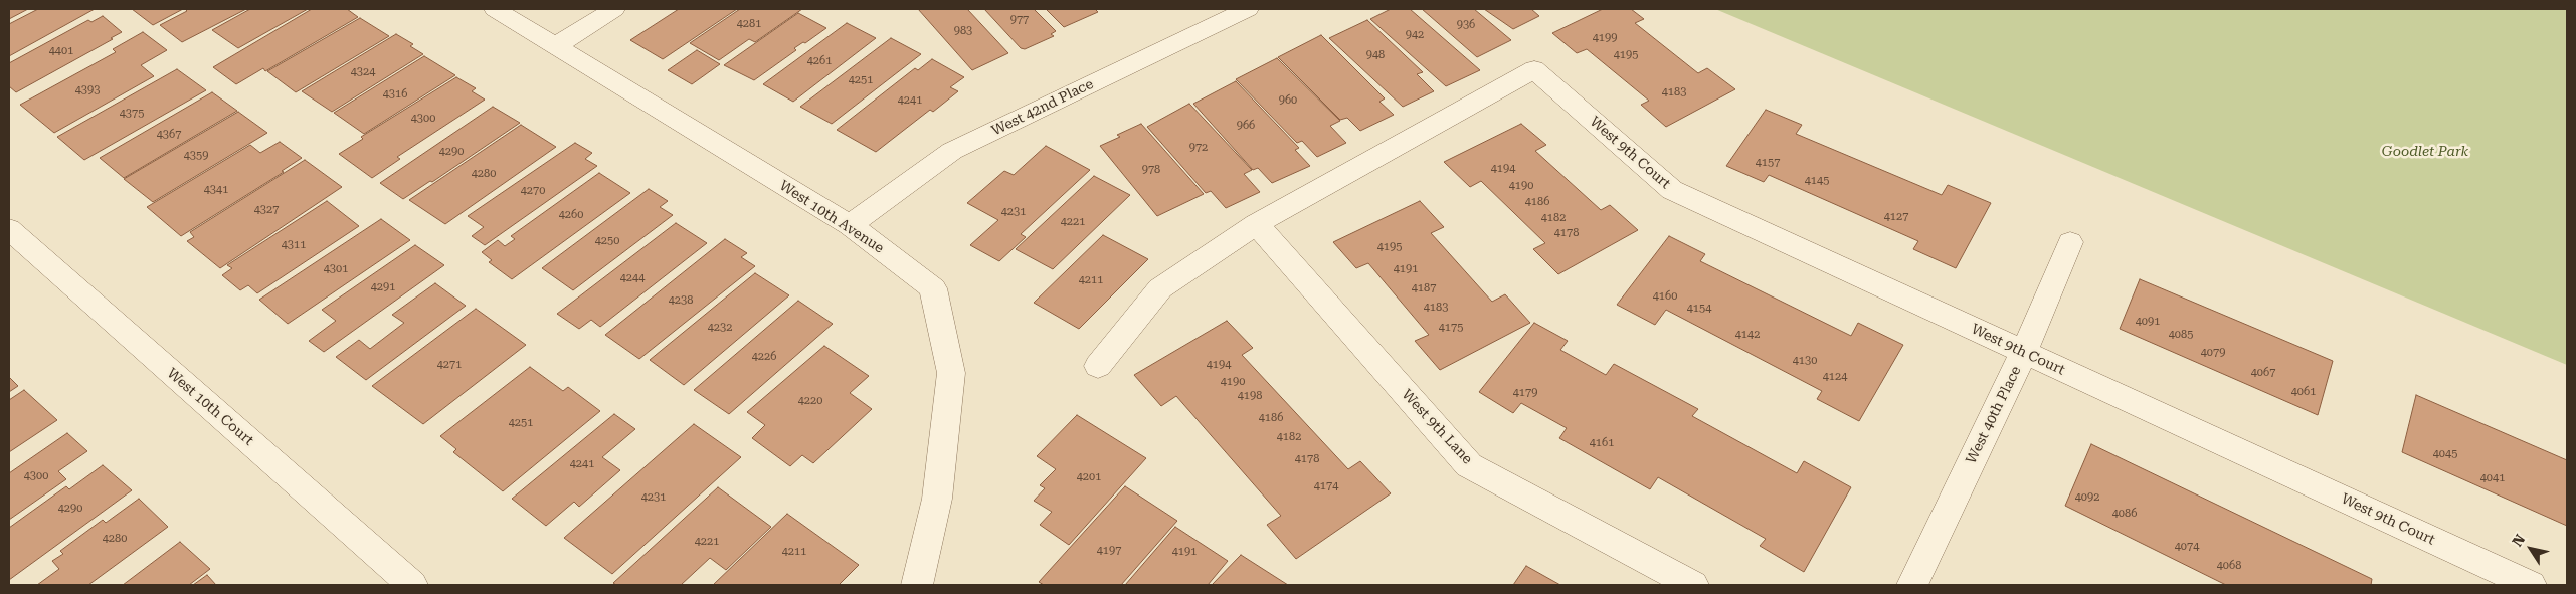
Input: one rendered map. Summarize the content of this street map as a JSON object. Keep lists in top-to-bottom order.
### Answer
{
  "streets": {
    "street": [
      "West 42nd Place",
      "West 9th Court",
      "West 10th Avenue",
      "West 10th Court",
      "West 40th Place",
      "West 9th Lane"
    ]
  },
  "crossings": [
    ["West 42nd Place", "West 10th Avenue"],
    ["West 9th Court", "West 40th Place"],
    ["West 9th Court", "West 9th Lane"]
  ],
  "parks": ["Goodlet Park"],
  "house_numbers": [
    "977",
    "4281",
    "936",
    "983",
    "942",
    "4199",
    "4401",
    "948",
    "4195",
    "4261",
    "4324",
    "4251",
    "4393",
    "4183",
    "4316",
    "4241",
    "960",
    "4375",
    "4300",
    "966",
    "4367",
    "972",
    "4290",
    "4359",
    "4157",
    "4194",
    "978",
    "4280",
    "4145",
    "4190",
    "4341",
    "4270",
    "4186",
    "4327",
    "4231",
    "4260",
    "4127",
    "4182",
    "4221",
    "4178",
    "4250",
    "4311",
    "4195",
    "4301",
    "4191",
    "4244",
    "4211",
    "4291",
    "4187",
    "4160",
    "4238",
    "4183",
    "4154",
    "4091",
    "4232",
    "4175",
    "4142",
    "4085",
    "4079",
    "4226",
    "4130",
    "4271",
    "4194",
    "4067",
    "4124",
    "4190",
    "4061",
    "4179",
    "4198",
    "4220",
    "4186",
    "4251",
    "4182",
    "4161",
    "4045",
    "4178",
    "4241",
    "4300",
    "4201",
    "4041",
    "4174",
    "4231",
    "4092",
    "4290",
    "4086",
    "4280",
    "4221",
    "4074",
    "4197",
    "4211",
    "4191",
    "4068"
  ],
  "north": "top left"
}
